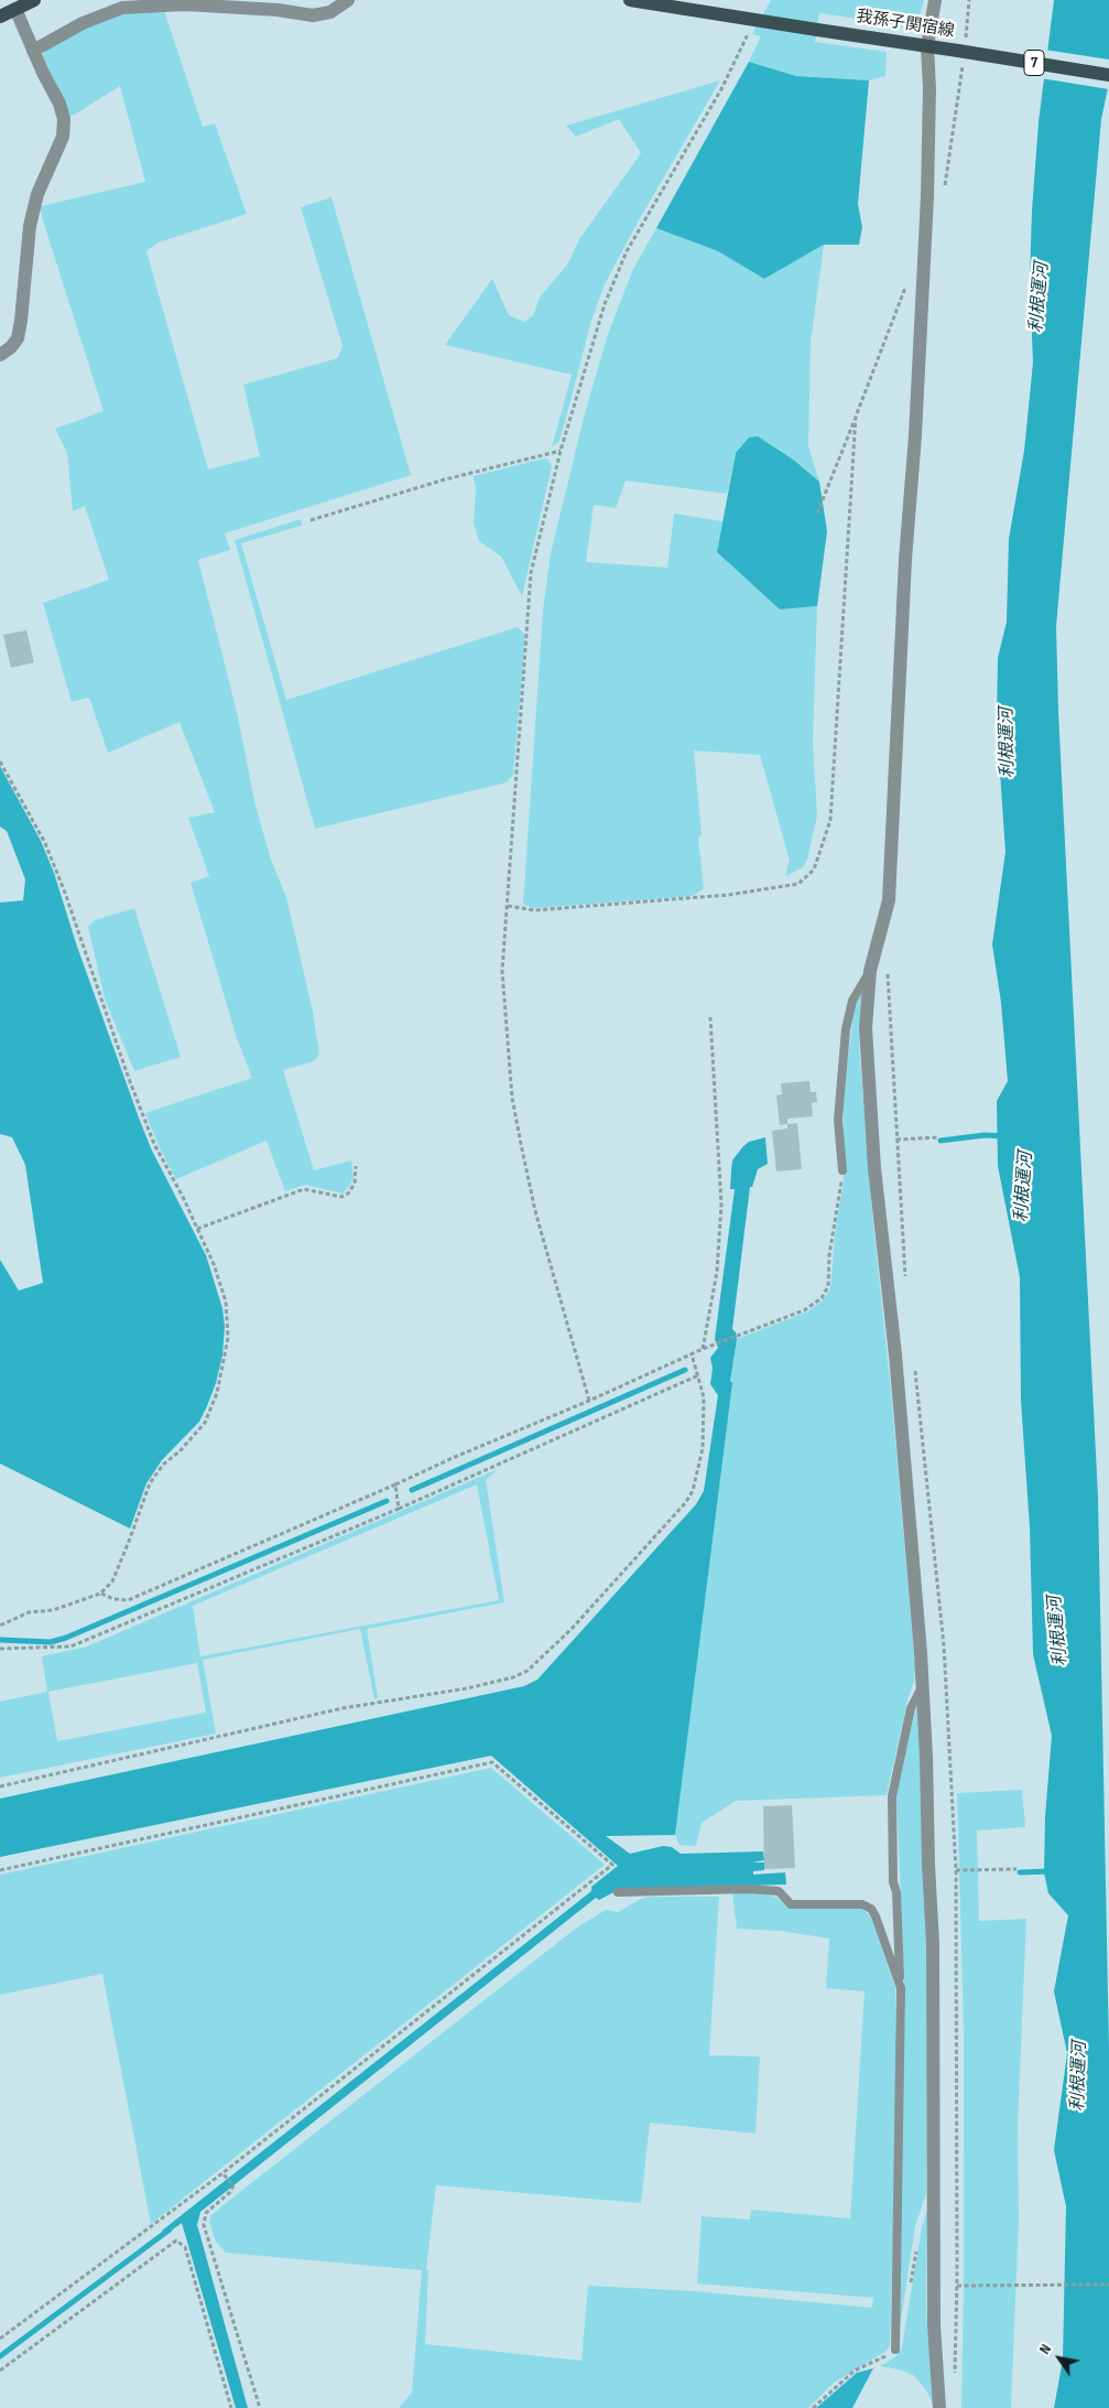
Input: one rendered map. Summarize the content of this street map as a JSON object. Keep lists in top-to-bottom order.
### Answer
{
  "streets": {
    "main road": ["我孫子関宿線", "7"]
  },
  "water": ["利根運河"],
  "north": "top left"
}
